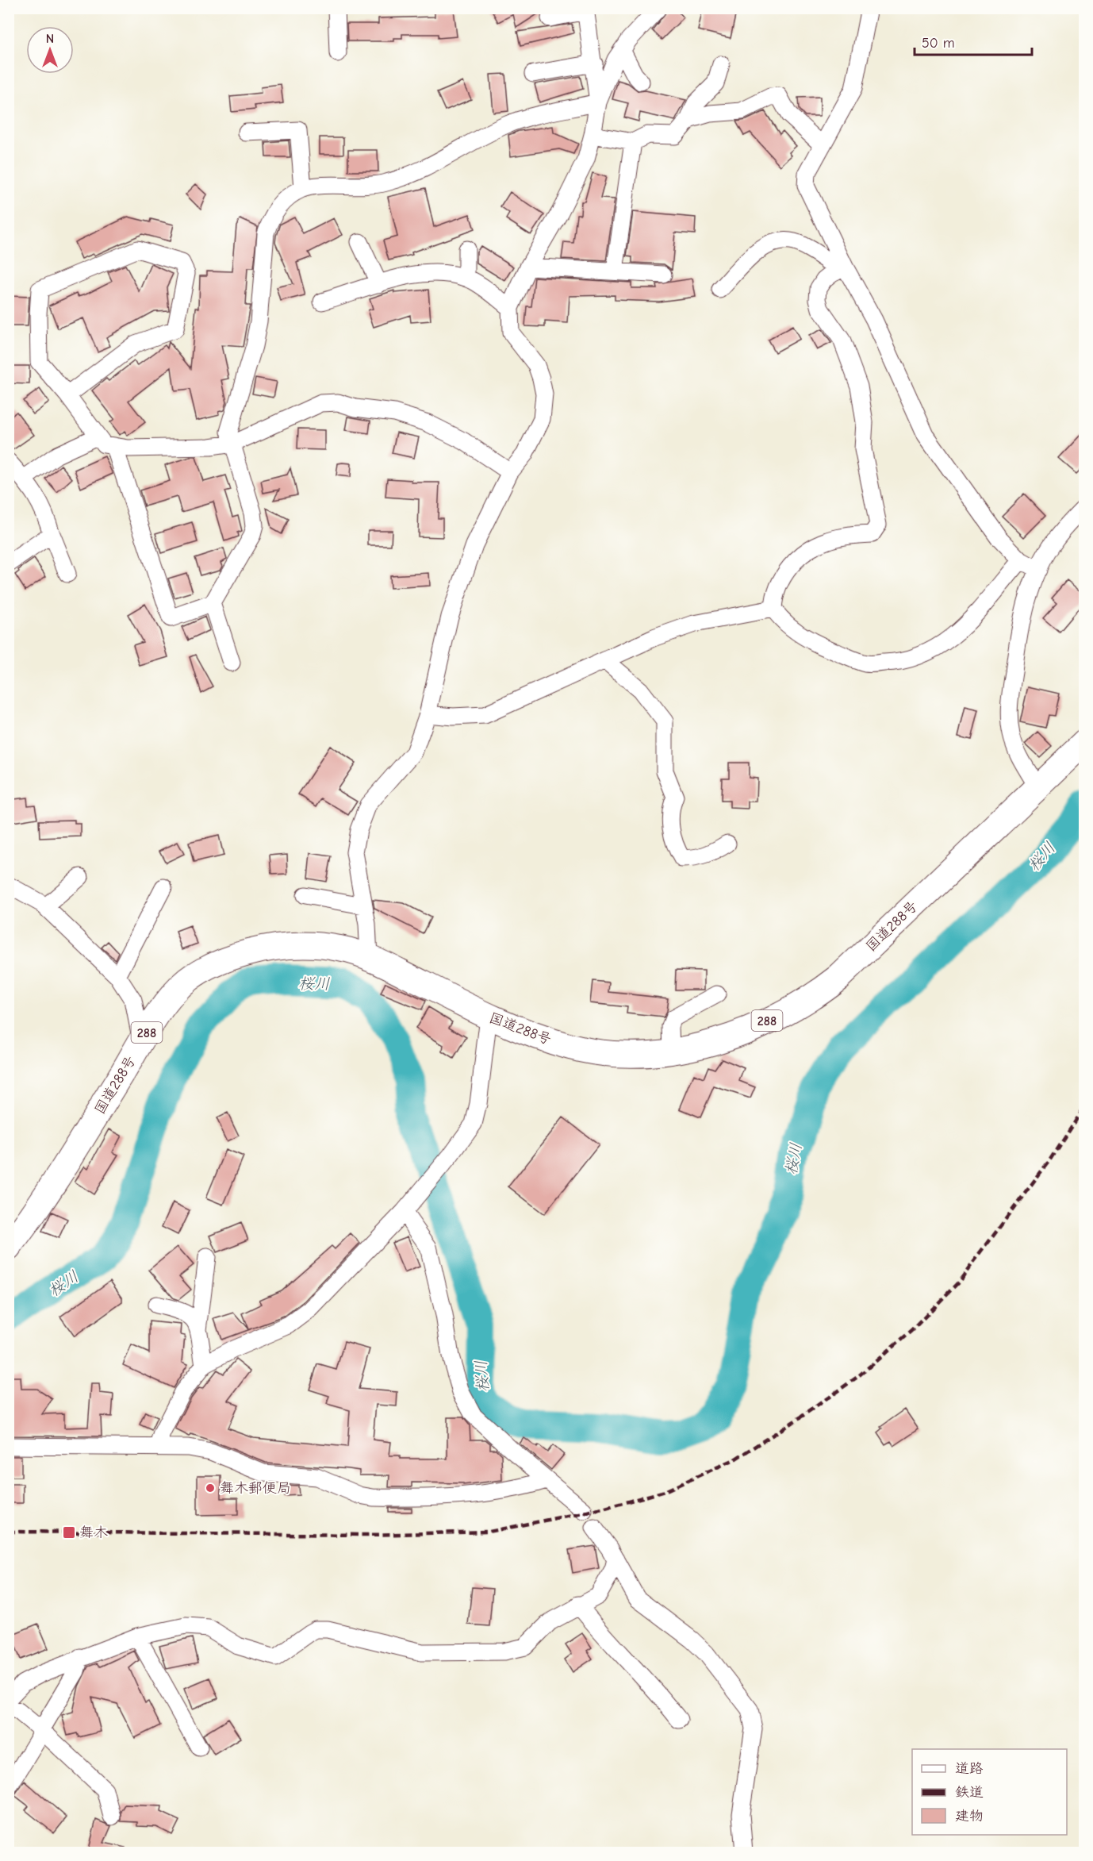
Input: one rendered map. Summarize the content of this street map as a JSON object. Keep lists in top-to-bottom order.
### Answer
{
  "streets": {
    "highway": ["国道288号", "288"]
  },
  "water": ["桜川"],
  "places": {
    "other": ["舞木郵便局"],
    "transit": ["舞木"]
  },
  "legend": ["道路", "鉄道", "建物"],
  "scale_bar": "50 m",
  "north": "top"
}
